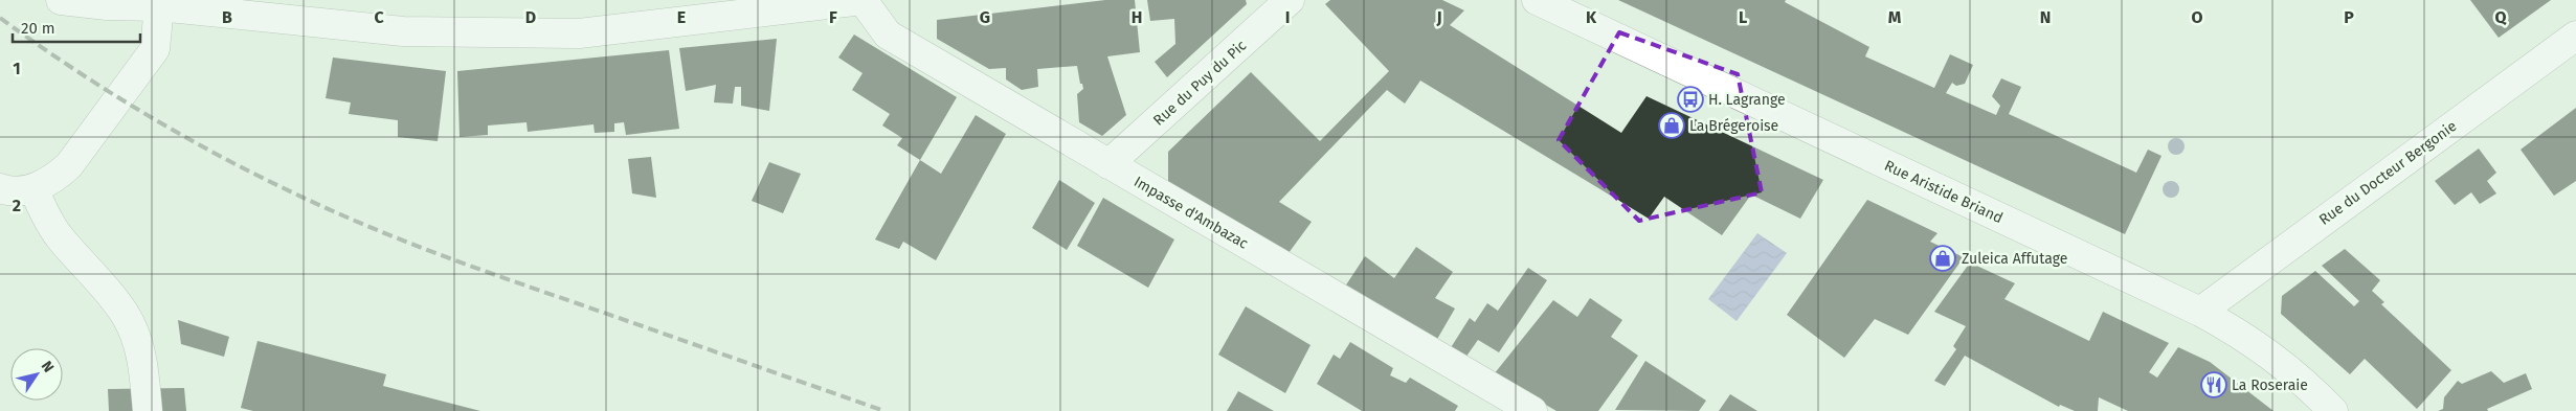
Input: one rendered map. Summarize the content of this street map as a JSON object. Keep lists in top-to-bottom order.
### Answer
{
  "streets": {
    "street": [
      "Rue du Puy du Pic",
      "Rue du Docteur Bergonie",
      "Rue Aristide Briand",
      "Impasse d'Ambazac"
    ]
  },
  "crossings": [
    ["Rue du Puy du Pic", "Impasse d'Ambazac"],
    ["Rue du Docteur Bergonie", "Rue Aristide Briand"]
  ],
  "places": {
    "bus stop": ["H. Lagrange"],
    "shop": ["La Brégeroise", "Zuleica Affutage"],
    "restaurant": ["La Roseraie"]
  },
  "scale_bar": "20 m",
  "north": "top right",
  "grid": {
    "columns": [
      "B",
      "C",
      "D",
      "E",
      "F",
      "G",
      "H",
      "I",
      "J",
      "K",
      "L",
      "M",
      "N",
      "O",
      "P",
      "Q"
    ],
    "rows": ["1", "2"]
  }
}
